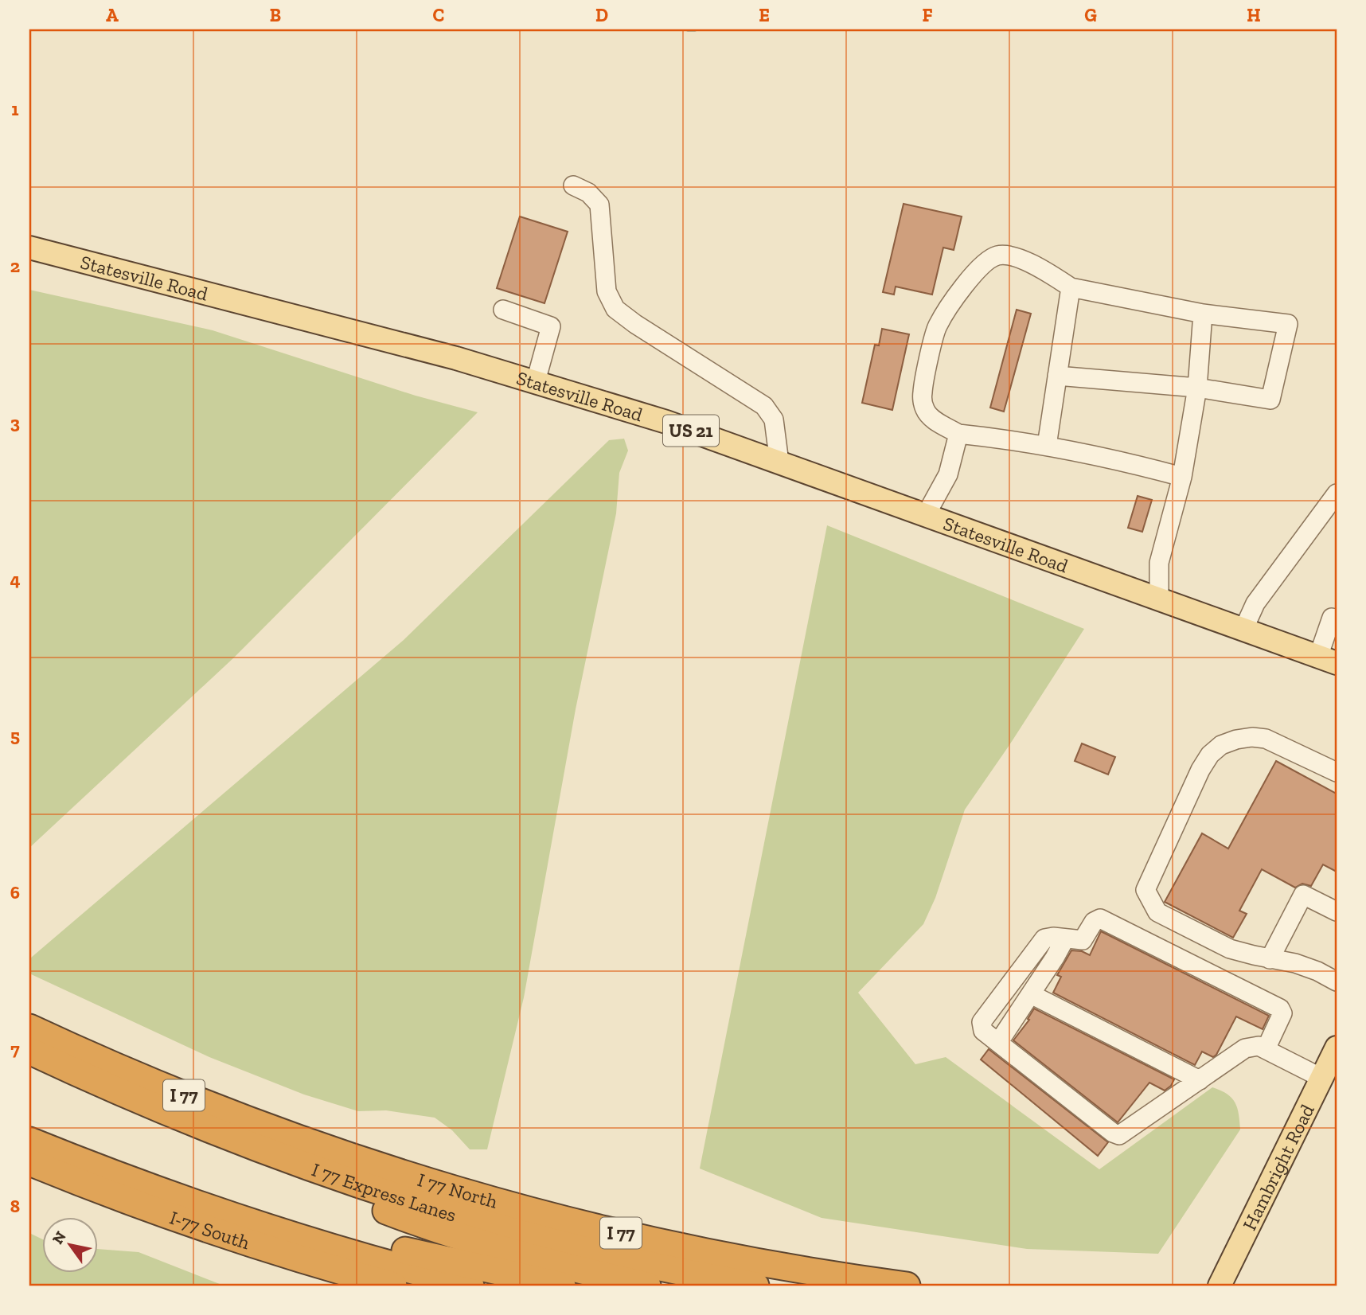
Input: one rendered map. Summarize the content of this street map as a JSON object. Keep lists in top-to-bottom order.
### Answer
{
  "streets": {
    "highway": [
      "I 77",
      "I 77 North",
      "I 77 Express Lanes",
      "I-77 South"
    ],
    "main road": ["Statesville Road", "US 21", "Hambright Road"]
  },
  "north": "top left",
  "grid": {
    "columns": [
      "A",
      "B",
      "C",
      "D",
      "E",
      "F",
      "G",
      "H"
    ],
    "rows": [
      "1",
      "2",
      "3",
      "4",
      "5",
      "6",
      "7",
      "8"
    ]
  }
}
